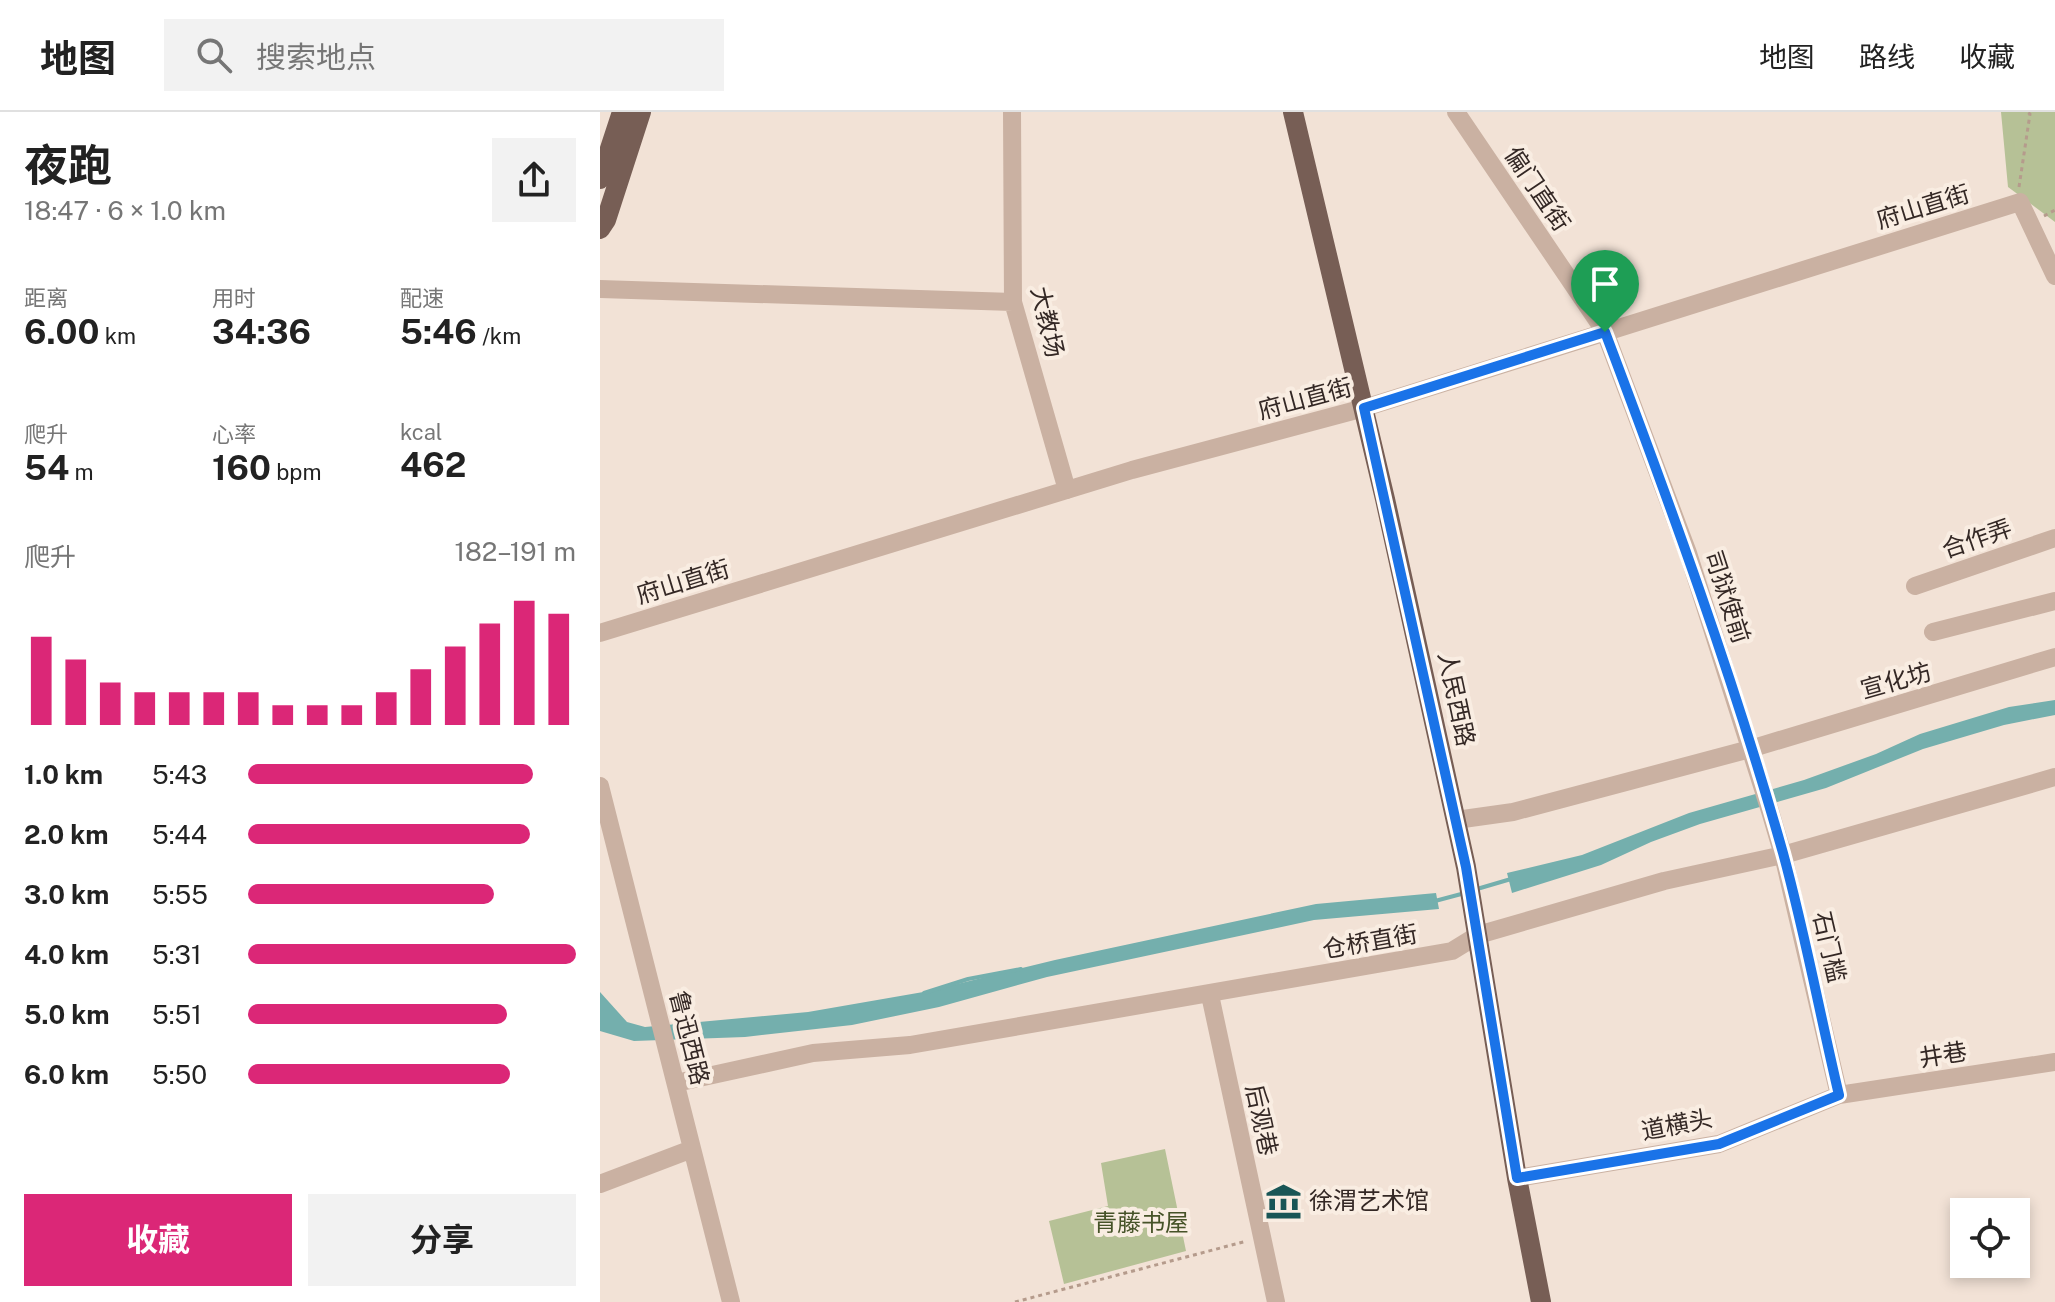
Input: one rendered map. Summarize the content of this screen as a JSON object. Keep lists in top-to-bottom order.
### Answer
{
  "streets": {
    "main road": ["人民西路"],
    "street": [
      "偏门直街",
      "府山直街",
      "大教场",
      "合作弄",
      "司狱使前",
      "宣化坊",
      "仓桥直街",
      "石门槛",
      "鲁迅西路",
      "井巷",
      "后观巷",
      "道横头"
    ]
  },
  "crossings": [
    ["偏门直街", "府山直街"],
    ["偏门直街", "司狱使前"],
    ["府山直街", "大教场"],
    ["府山直街", "司狱使前"],
    ["府山直街", "人民西路"],
    ["司狱使前", "宣化坊"],
    ["司狱使前", "石门槛"],
    ["宣化坊", "人民西路"],
    ["人民西路", "仓桥直街"],
    ["人民西路", "道横头"],
    ["仓桥直街", "石门槛"],
    ["仓桥直街", "鲁迅西路"],
    ["仓桥直街", "后观巷"],
    ["石门槛", "井巷"],
    ["石门槛", "道横头"],
    ["井巷", "道横头"]
  ],
  "parks": ["青藤书屋"],
  "places": {
    "museum": ["徐渭艺术馆"]
  },
  "page": {
    "header": "地图",
    "search": "搜索地点",
    "nav": ["地图", "路线", "收藏"],
    "heading": ["夜跑", "18:47 · 6 × 1.0 km"],
    "stats": [
      ["距离", "6.00 km"],
      ["用时", "34:36"],
      ["配速", "5:46 /km"],
      ["爬升", "54 m"],
      ["心率", "160 bpm"],
      ["kcal", "462"]
    ],
    "chart": ["爬升", "182–191 m"],
    "list": [
      {
        "name": "1.0 km",
        "note": "5:43"
      },
      {
        "name": "2.0 km",
        "note": "5:44"
      },
      {
        "name": "3.0 km",
        "note": "5:55"
      },
      {
        "name": "4.0 km",
        "note": "5:31"
      },
      {
        "name": "5.0 km",
        "note": "5:51"
      },
      {
        "name": "6.0 km",
        "note": "5:50"
      }
    ],
    "buttons": ["收藏", "分享"]
  }
}
